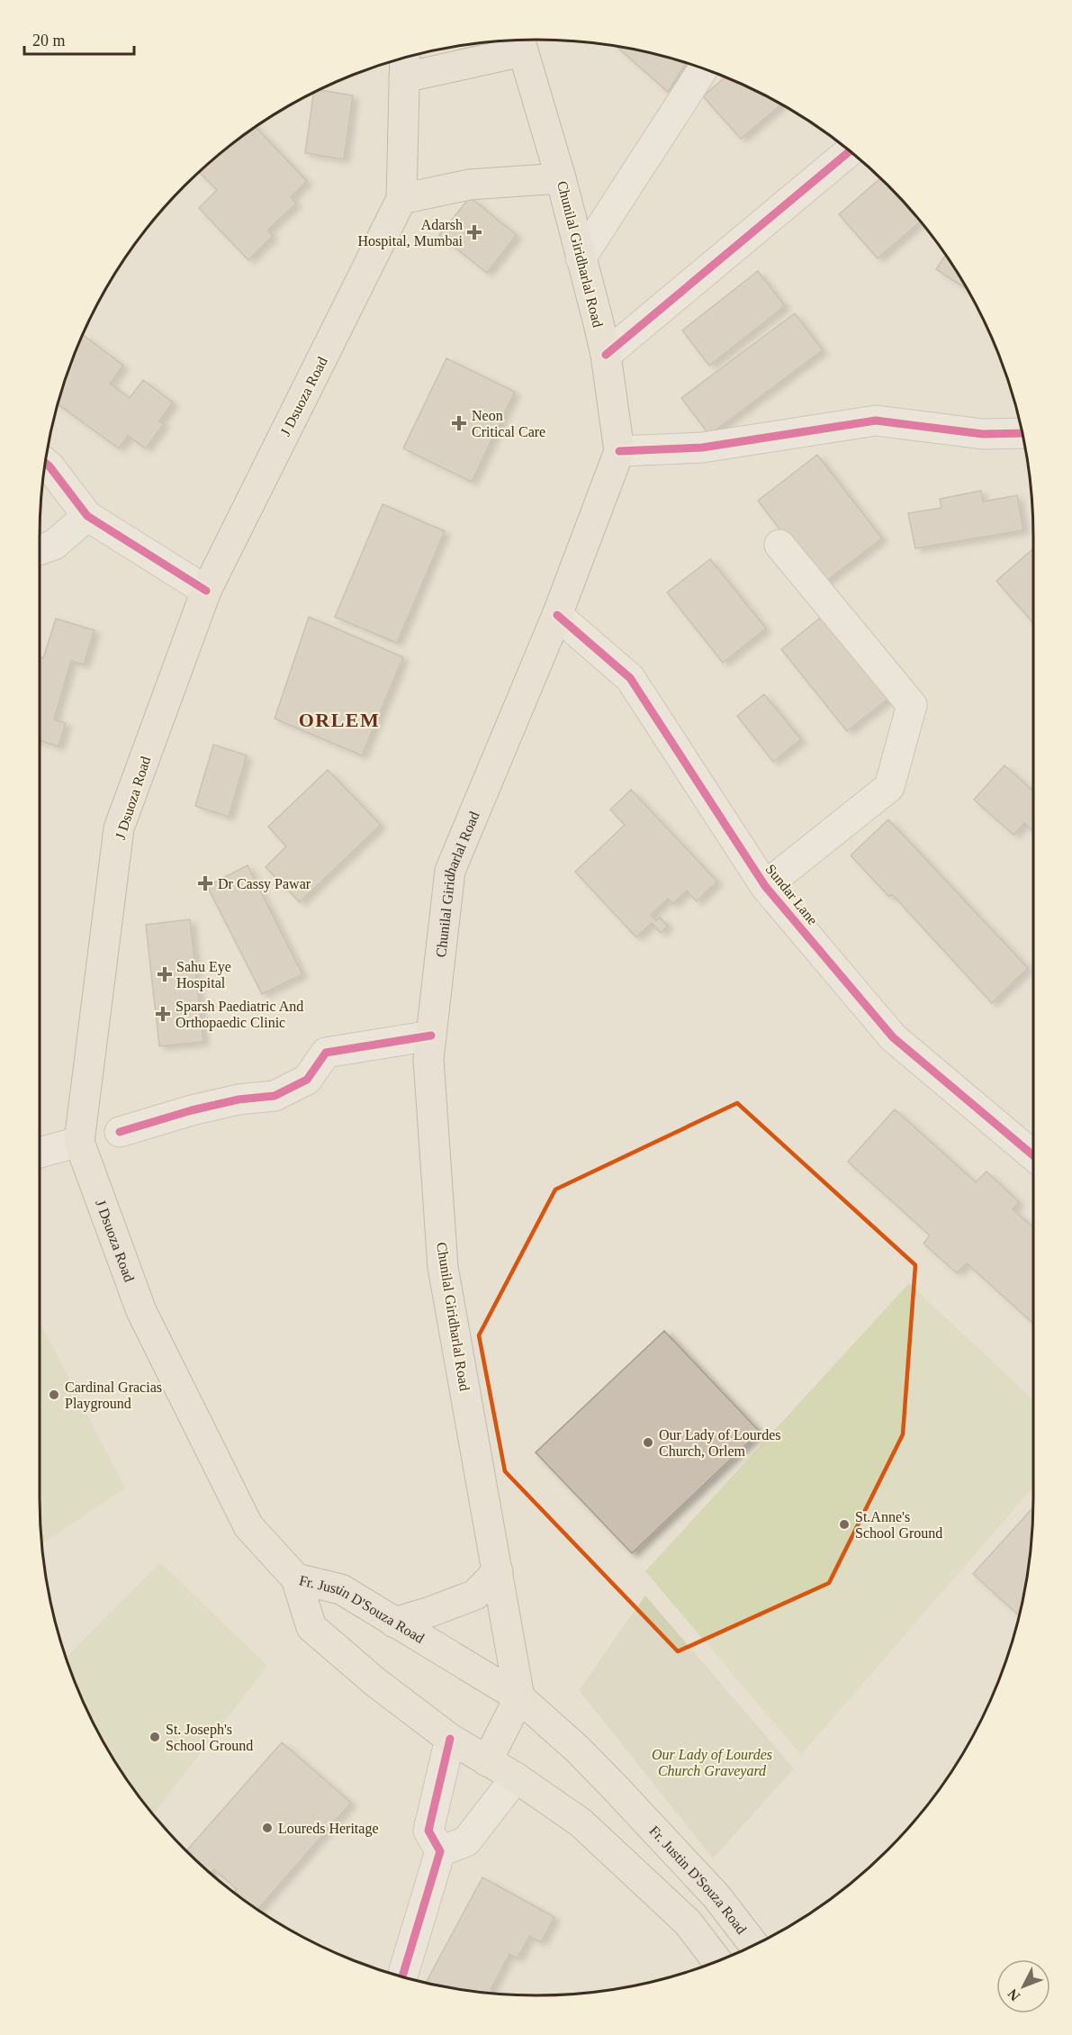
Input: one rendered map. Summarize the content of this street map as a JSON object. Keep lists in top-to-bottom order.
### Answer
{
  "streets": {
    "main road": ["Chunilal Giridharlal Road", "J Dsuoza Road", "Fr. Justin D'Souza Road"],
    "street": ["Sundar Lane"]
  },
  "crossings": [
    ["Chunilal Giridharlal Road", "Sundar Lane"],
    ["Chunilal Giridharlal Road", "Fr. Justin D'Souza Road"],
    ["J Dsuoza Road", "Fr. Justin D'Souza Road"]
  ],
  "districts": ["ORLEM"],
  "parks": ["Our Lady of Lourdes Church Graveyard"],
  "places": {
    "health": [
      "Adarsh Hospital, Mumbai",
      "Neon Critical Care",
      "Dr Cassy Pawar",
      "Sahu Eye Hospital",
      "Sparsh Paediatric And Orthopaedic Clinic"
    ],
    "other": [
      "Cardinal Gracias Playground",
      "Our Lady of Lourdes Church, Orlem",
      "St.Anne's School Ground",
      "St. Joseph's School Ground",
      "Loureds Heritage"
    ]
  },
  "scale_bar": "20 m",
  "north": "bottom left"
}
